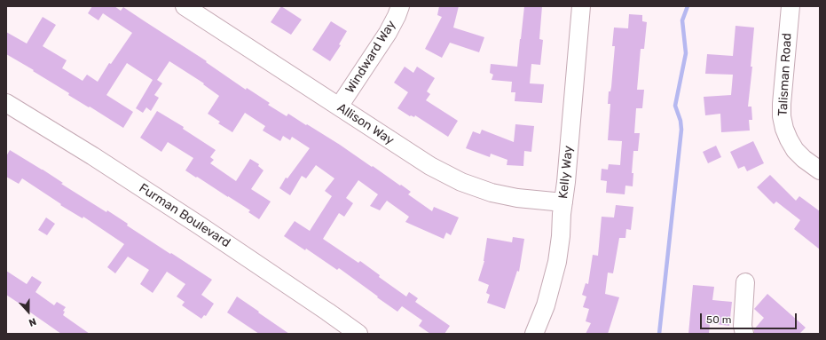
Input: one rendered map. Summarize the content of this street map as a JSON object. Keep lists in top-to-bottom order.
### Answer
{
  "streets": {
    "street": [
      "Windward Way",
      "Talisman Road",
      "Allison Way",
      "Kelly Way",
      "Furman Boulevard"
    ]
  },
  "crossings": [
    ["Windward Way", "Allison Way"],
    ["Allison Way", "Kelly Way"]
  ],
  "scale_bar": "50 m",
  "north": "bottom"
}
